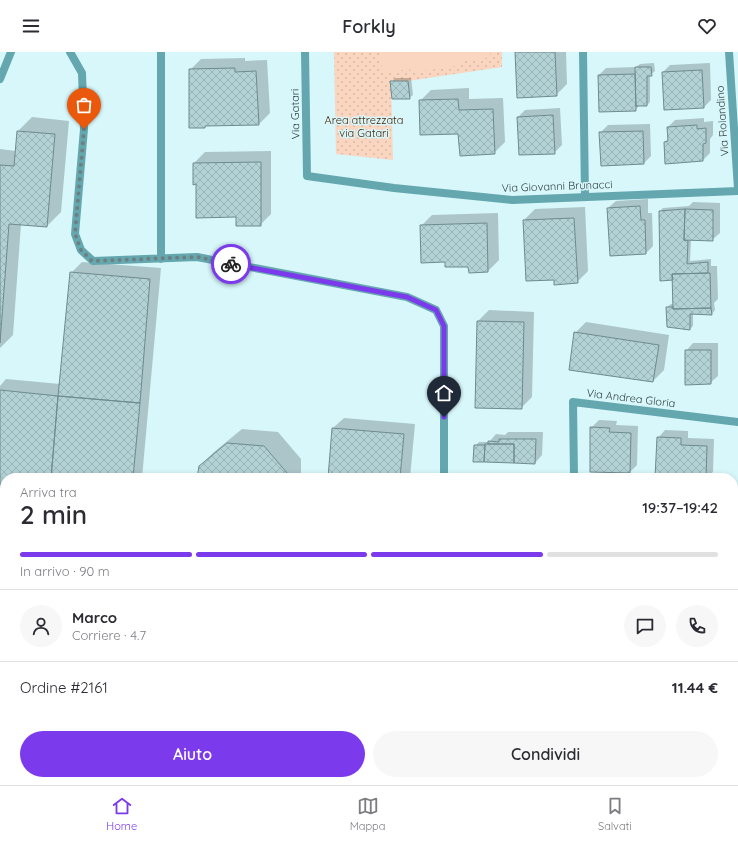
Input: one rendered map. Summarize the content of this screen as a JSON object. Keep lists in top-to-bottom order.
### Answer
{
  "streets": {
    "street": [
      "Via Gatari",
      "Via Rolandino",
      "Via Giovanni Brunacci",
      "Via Andrea Gloria"
    ]
  },
  "crossings": [
    ["Via Gatari", "Via Giovanni Brunacci"],
    ["Via Rolandino", "Via Giovanni Brunacci"]
  ],
  "parks": ["Area attrezzata via Gatari"],
  "page": {
    "header": "Forkly",
    "heading": ["2 min", "Arriva tra", "19:37–19:42"],
    "panel": [
      "Marco",
      "Corriere · 4.7",
      "Ordine #2161",
      "11.44 €"
    ],
    "bar": "In arrivo · 90 m",
    "buttons": ["Aiuto", "Condividi"],
    "tabs": ["Home", "Mappa", "Salvati"]
  }
}
